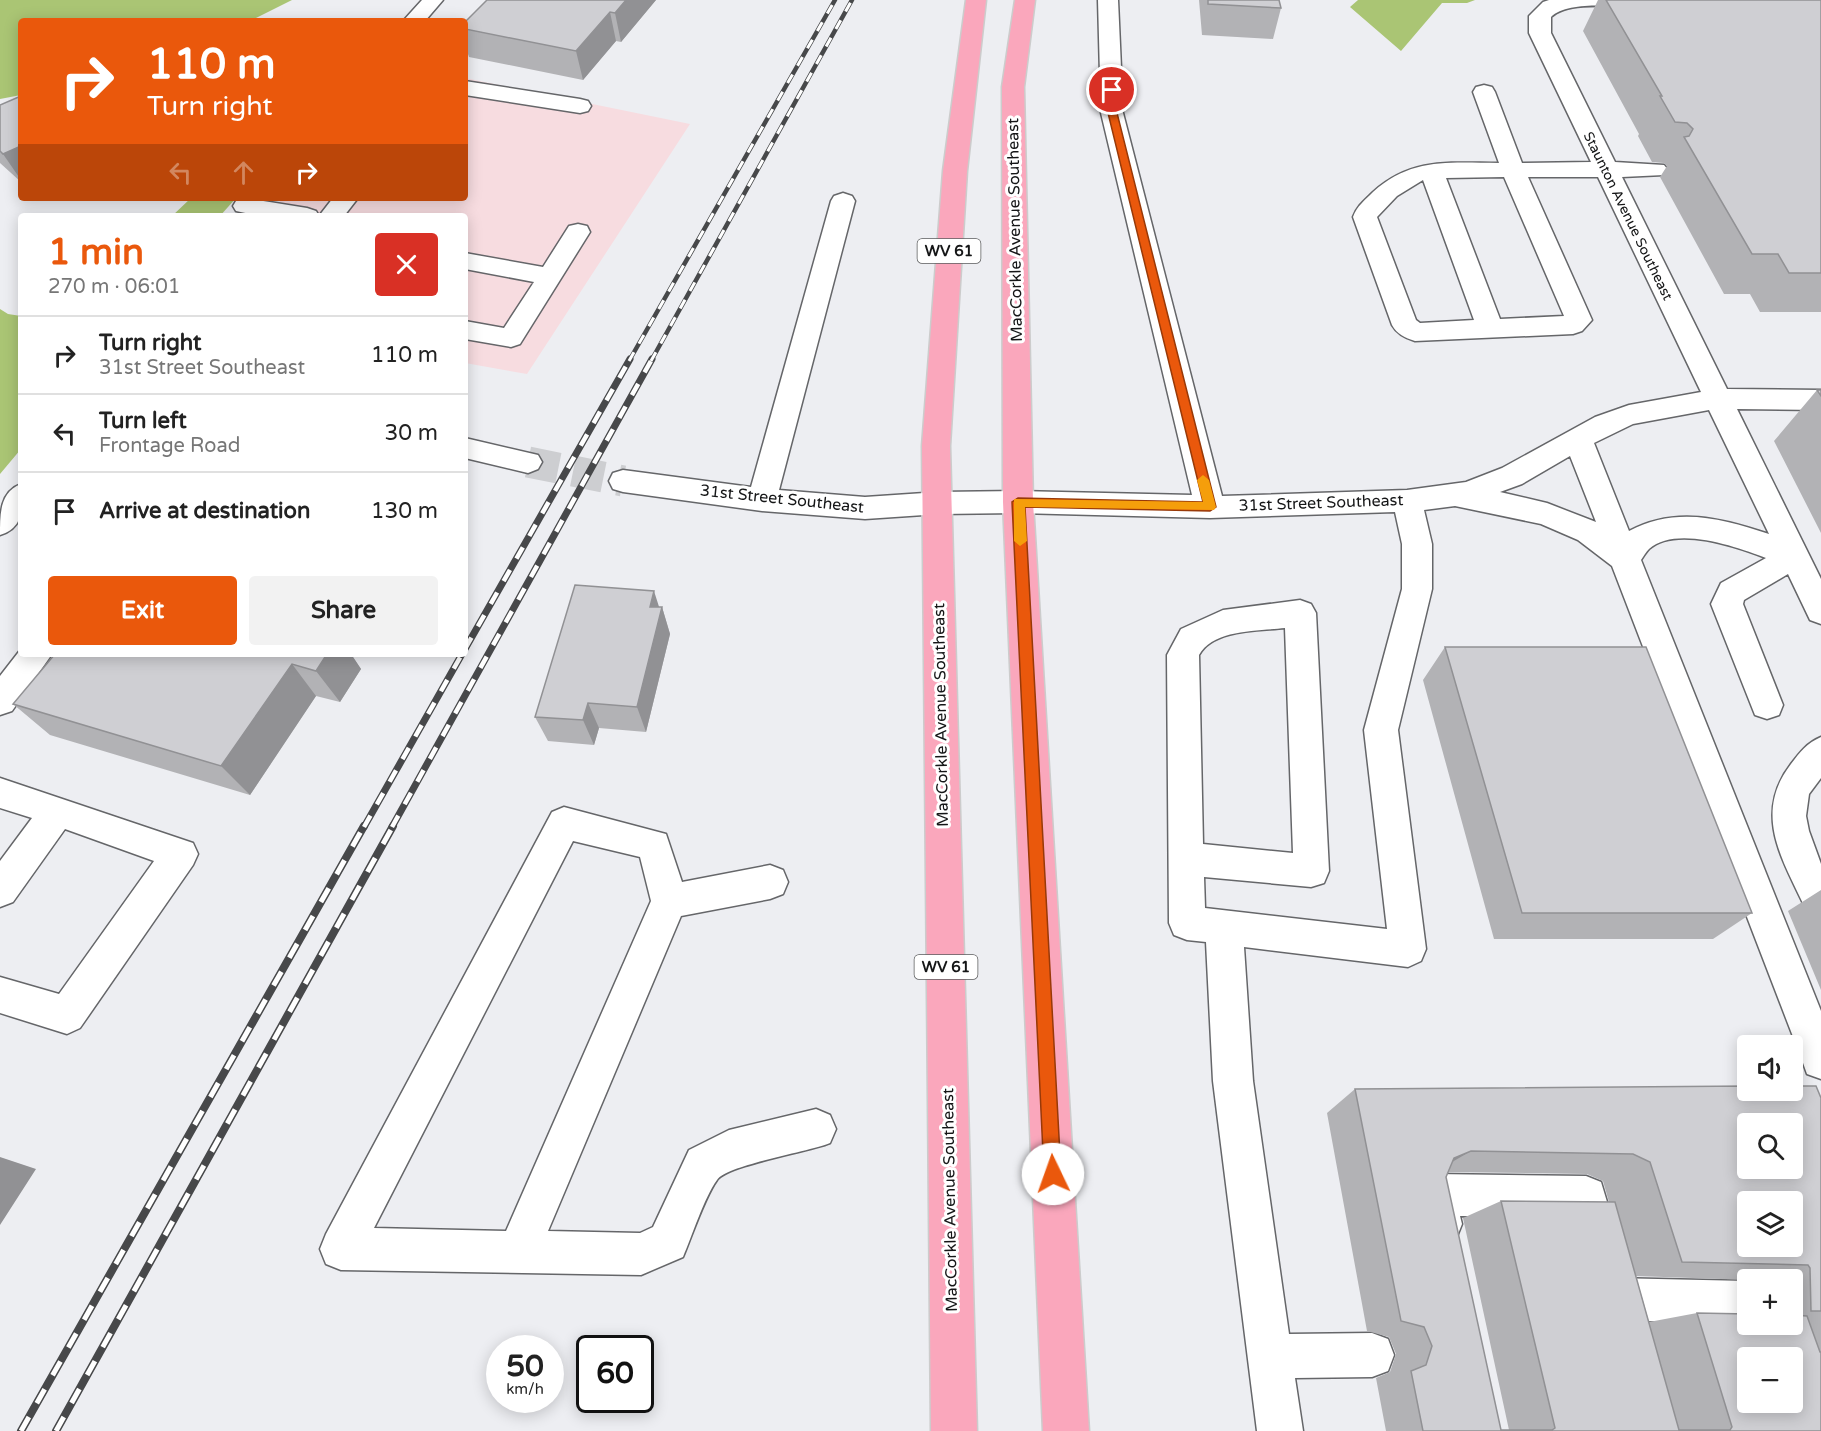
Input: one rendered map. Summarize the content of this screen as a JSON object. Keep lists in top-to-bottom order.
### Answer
{
  "streets": {
    "main road": ["MacCorkle Avenue Southeast", "WV 61"],
    "street": ["Staunton Avenue Southeast", "31st Street Southeast"]
  },
  "crossings": [
    ["Staunton Avenue Southeast", "31st Street Southeast"],
    ["MacCorkle Avenue Southeast", "31st Street Southeast"]
  ],
  "page": {
    "turn": ["110 m", "Turn right"],
    "heading": ["1 min", "270 m · 06:01"],
    "list": [
      {
        "name": "Turn right",
        "note": "31st Street Southeast",
        "value": "110 m"
      },
      {
        "name": "Turn left",
        "note": "Frontage Road",
        "value": "30 m"
      },
      {
        "name": "Arrive at destination",
        "value": "130 m"
      }
    ],
    "buttons": ["Exit", "Share"],
    "map_buttons": ["+", "−"],
    "speed": "50 km/h",
    "limit": "60"
  }
}
